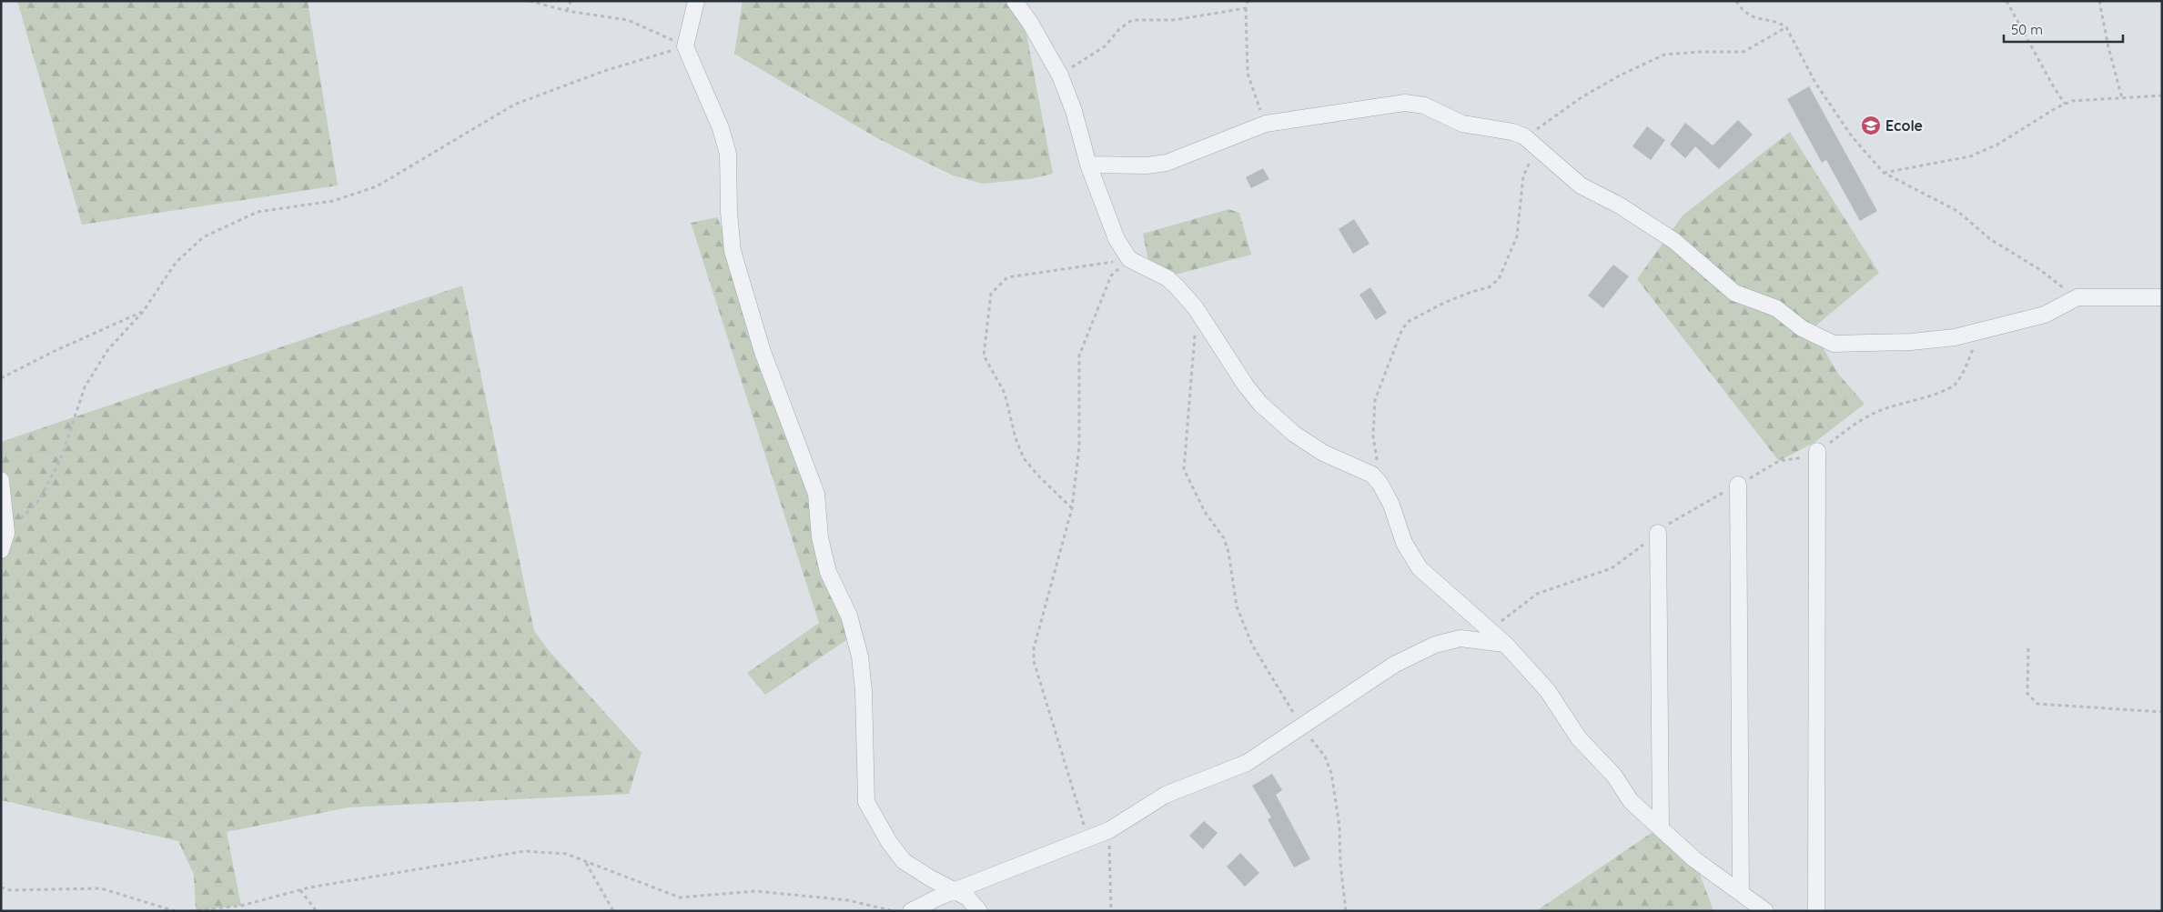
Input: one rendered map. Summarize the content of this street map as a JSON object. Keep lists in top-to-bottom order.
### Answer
{
  "places": {
    "school or university": ["Ecole"]
  },
  "scale_bar": "50 m"
}
